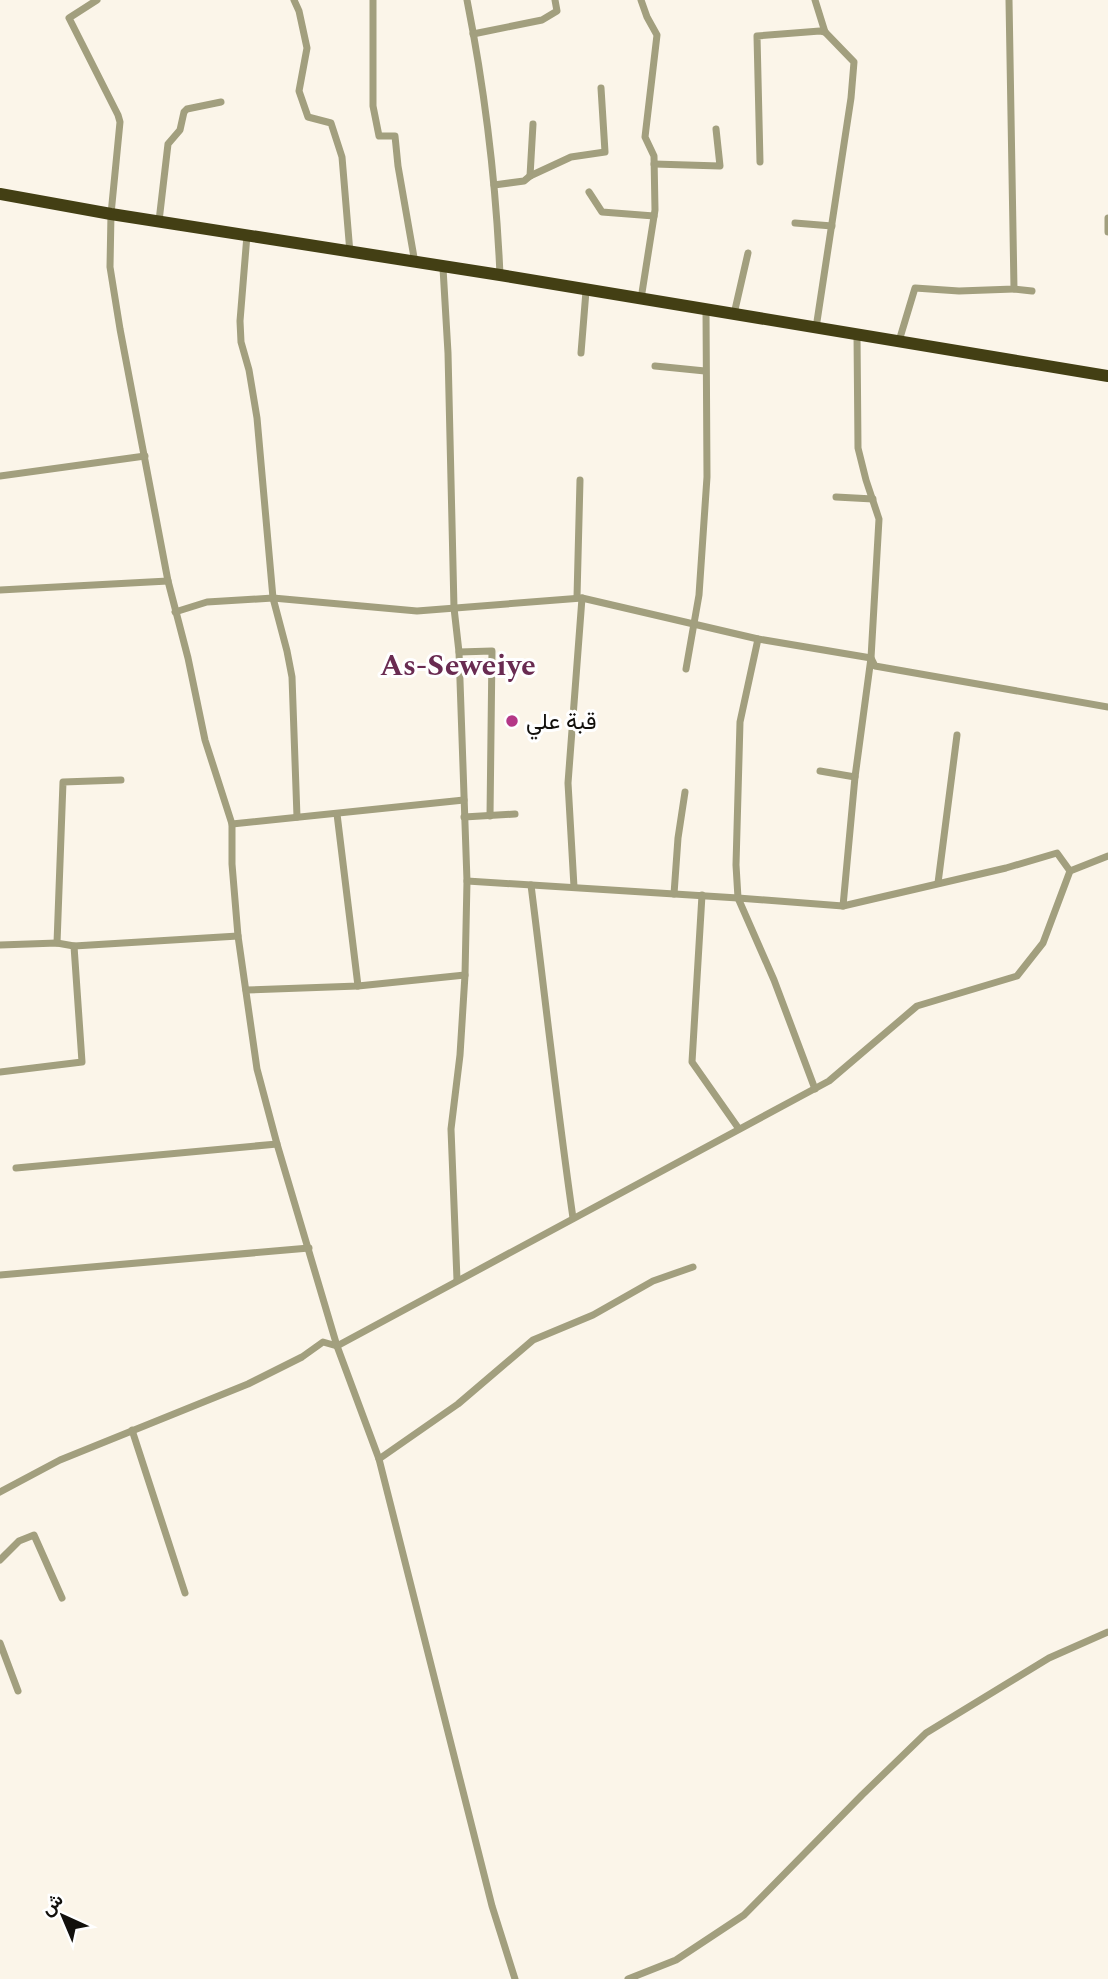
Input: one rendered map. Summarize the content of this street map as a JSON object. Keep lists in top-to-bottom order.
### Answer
{
  "districts": ["As-Seweiye"],
  "places": ["قبة علي"],
  "north": "top left"
}
